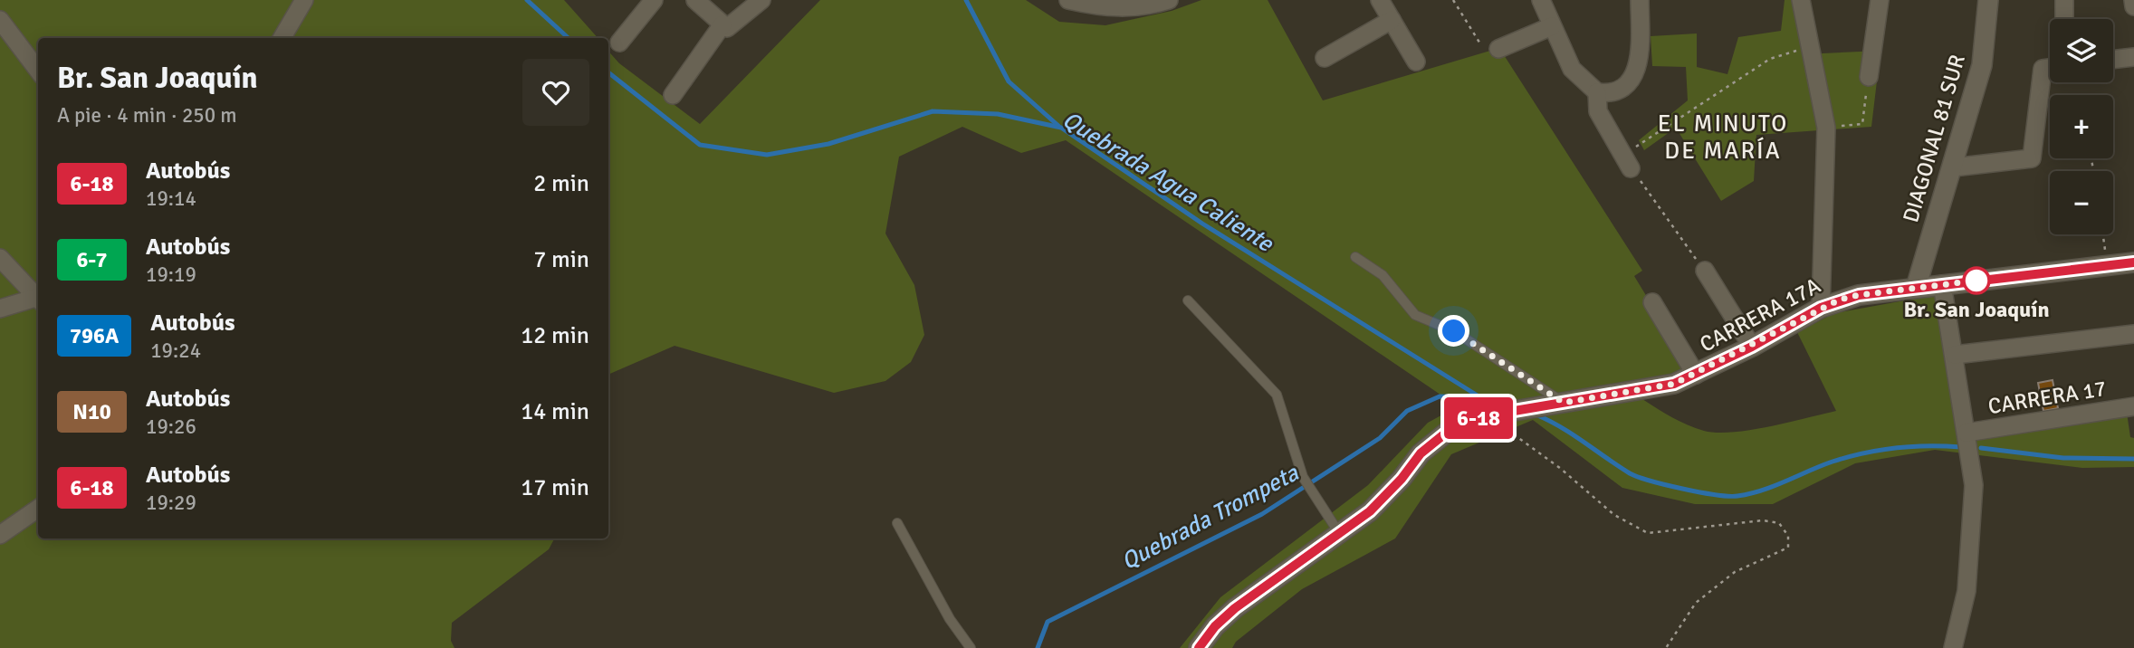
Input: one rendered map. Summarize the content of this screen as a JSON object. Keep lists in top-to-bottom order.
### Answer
{
  "streets": {
    "street": ["DIAGONAL 81 SUR", "CARRERA 17A", "CARRERA 17"]
  },
  "crossings": [
    ["DIAGONAL 81 SUR", "CARRERA 17A"]
  ],
  "districts": ["EL MINUTO DE MARÍA"],
  "water": ["Quebrada Agua Caliente", "Quebrada Trompeta"],
  "places": ["Br. San Joaquín"],
  "lines": ["bus line 6-18"],
  "page": {
    "on_map": "6-18",
    "map_buttons": ["+", "−"],
    "heading": ["Br. San Joaquín", "A pie · 4 min · 250 m"],
    "list": [
      {
        "mark": "6-18",
        "name": "Autobús",
        "note": "19:14",
        "value": "2 min"
      },
      {
        "mark": "6-7",
        "name": "Autobús",
        "note": "19:19",
        "value": "7 min"
      },
      {
        "mark": "796A",
        "name": "Autobús",
        "note": "19:24",
        "value": "12 min"
      },
      {
        "mark": "N10",
        "name": "Autobús",
        "note": "19:26",
        "value": "14 min"
      },
      {
        "mark": "6-18",
        "name": "Autobús",
        "note": "19:29",
        "value": "17 min"
      }
    ]
  }
}
